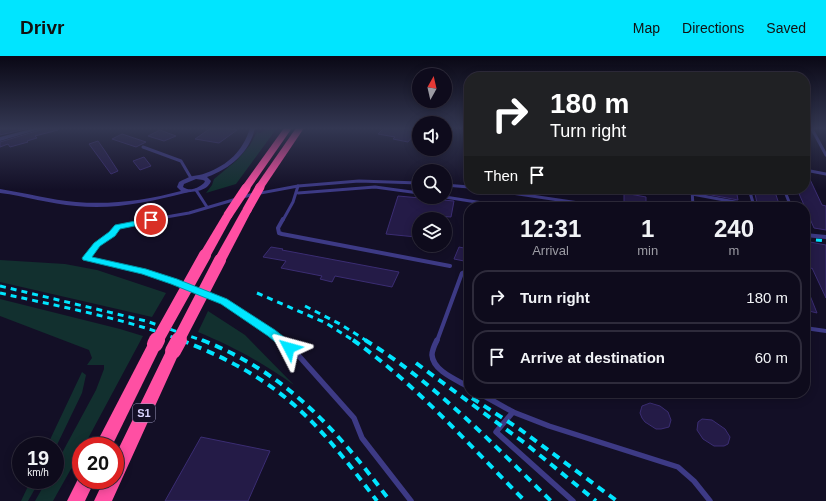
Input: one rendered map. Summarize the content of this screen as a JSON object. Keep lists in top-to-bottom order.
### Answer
{
  "streets": {
    "highway": ["S1"]
  },
  "north": "top",
  "page": {
    "header": "Drivr",
    "nav": ["Map", "Directions", "Saved"],
    "turn": ["180 m", "Turn right"],
    "then": "Then",
    "eta": [
      "12:31",
      "Arrival",
      "1",
      "min",
      "240",
      "m"
    ],
    "list": [
      {
        "name": "Turn right",
        "value": "180 m"
      },
      {
        "name": "Arrive at destination",
        "value": "60 m"
      }
    ],
    "speed": "19 km/h",
    "limit": "20"
  }
}
